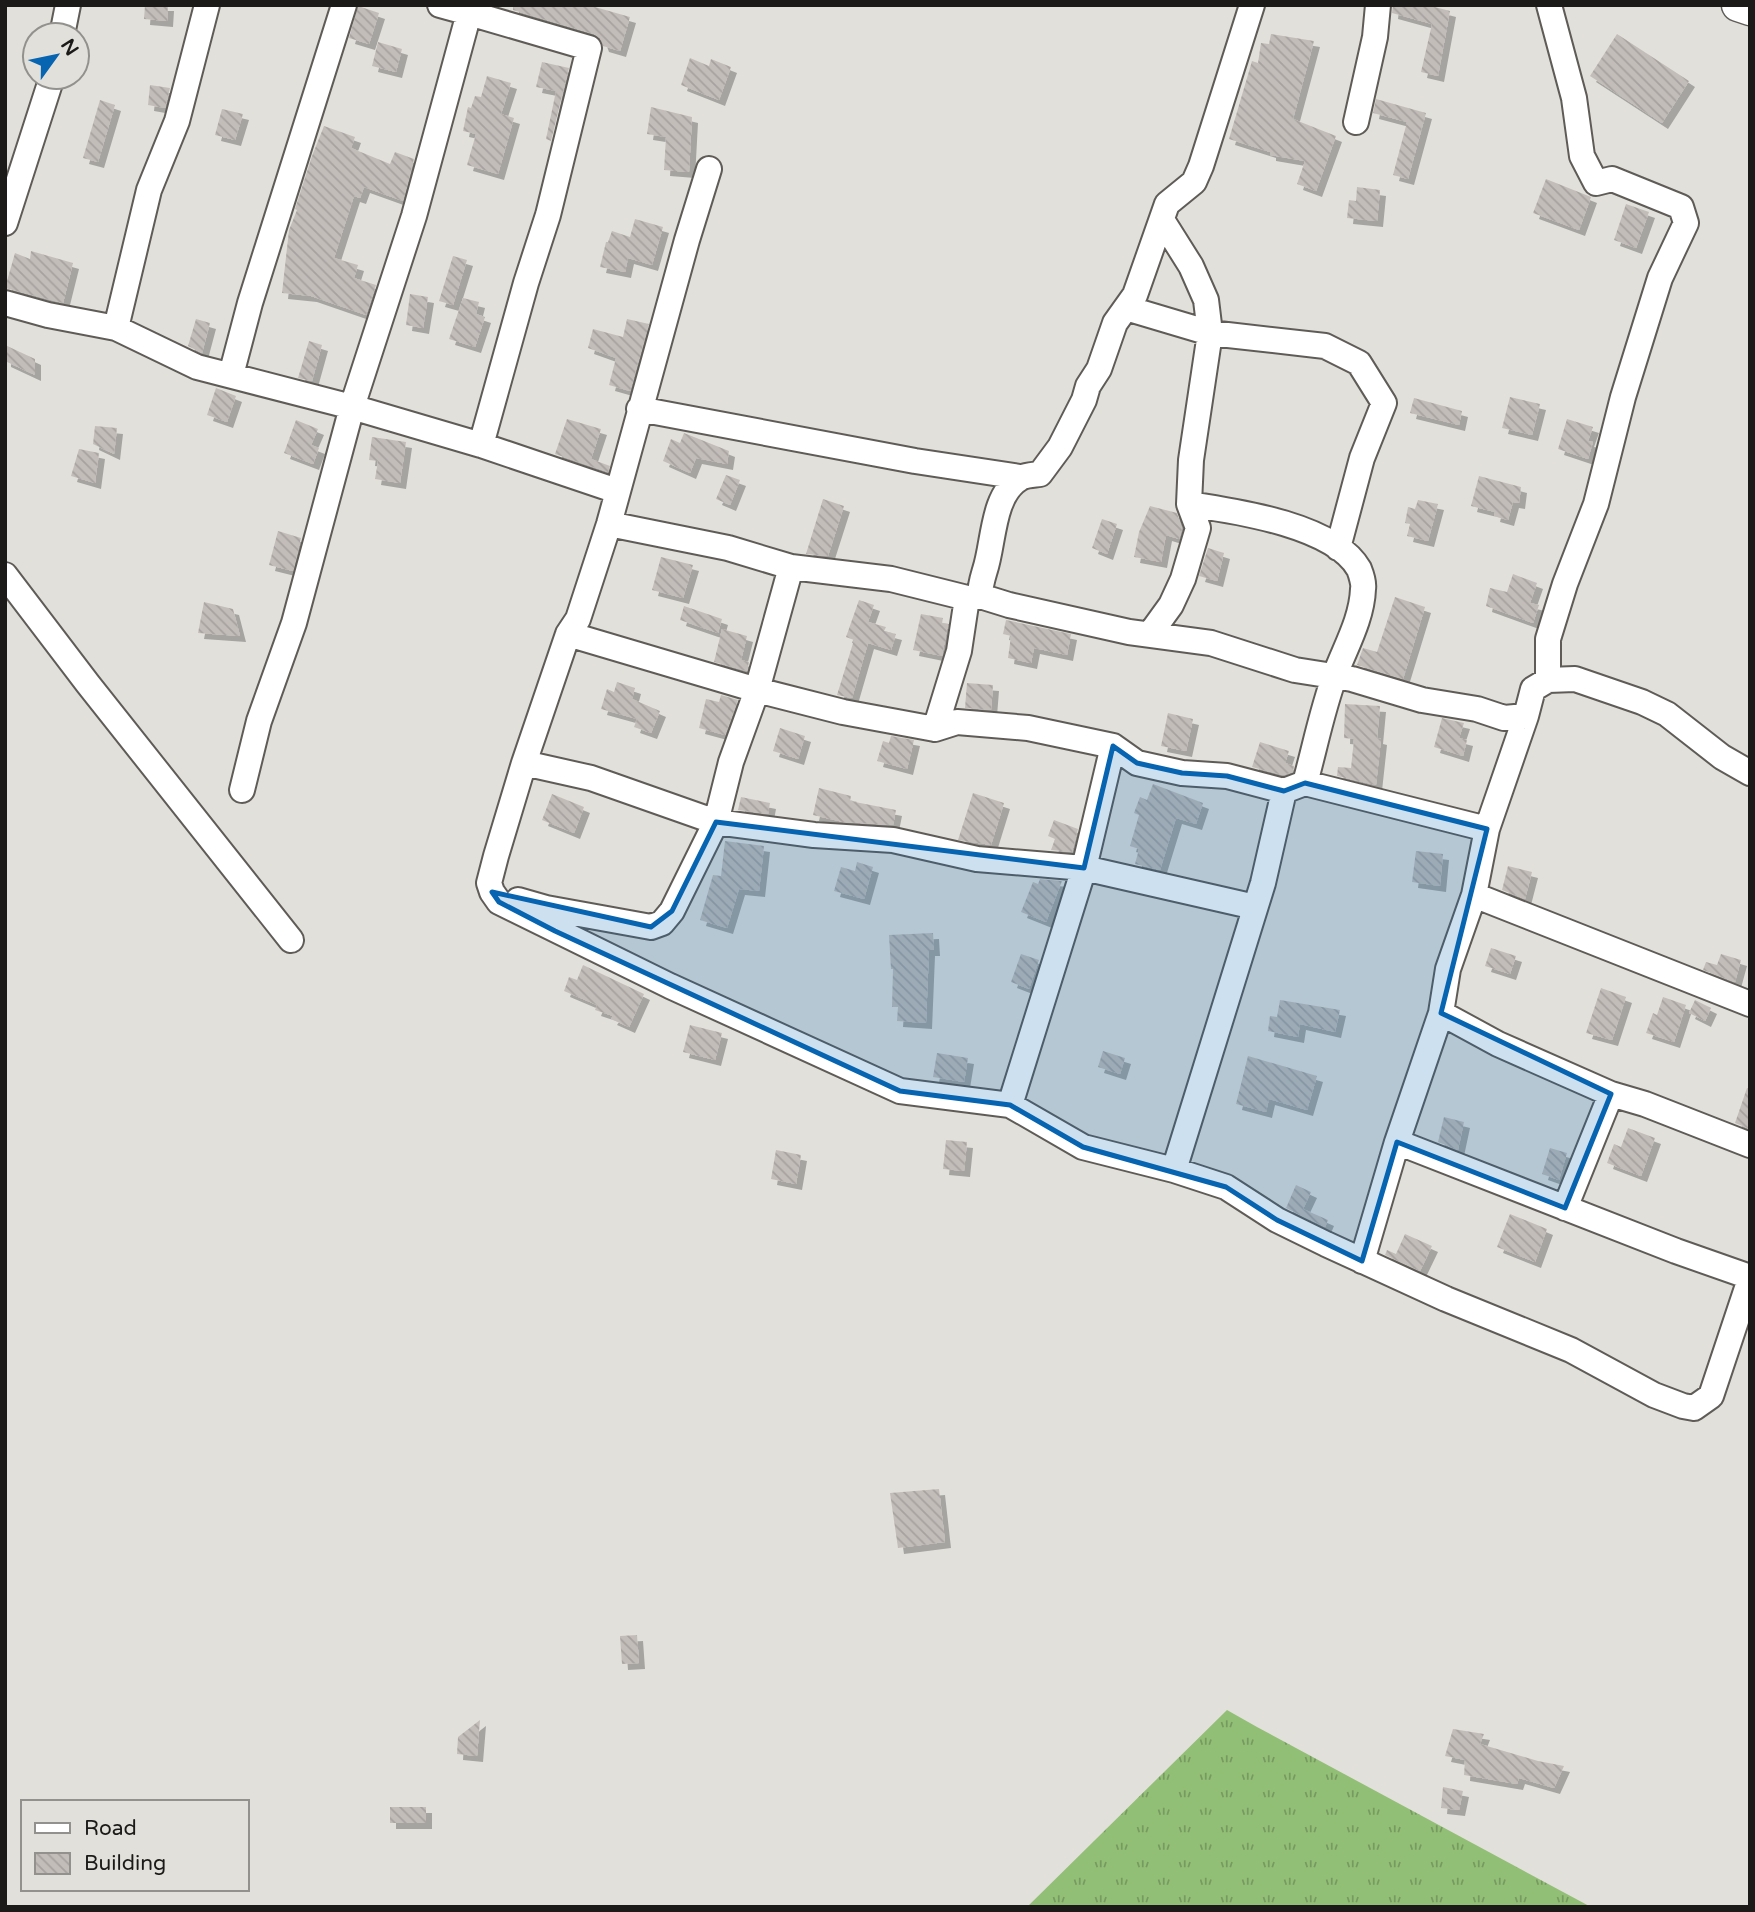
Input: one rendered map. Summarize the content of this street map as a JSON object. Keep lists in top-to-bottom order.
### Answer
{
  "legend": ["Road", "Building"],
  "north": "top right"
}
